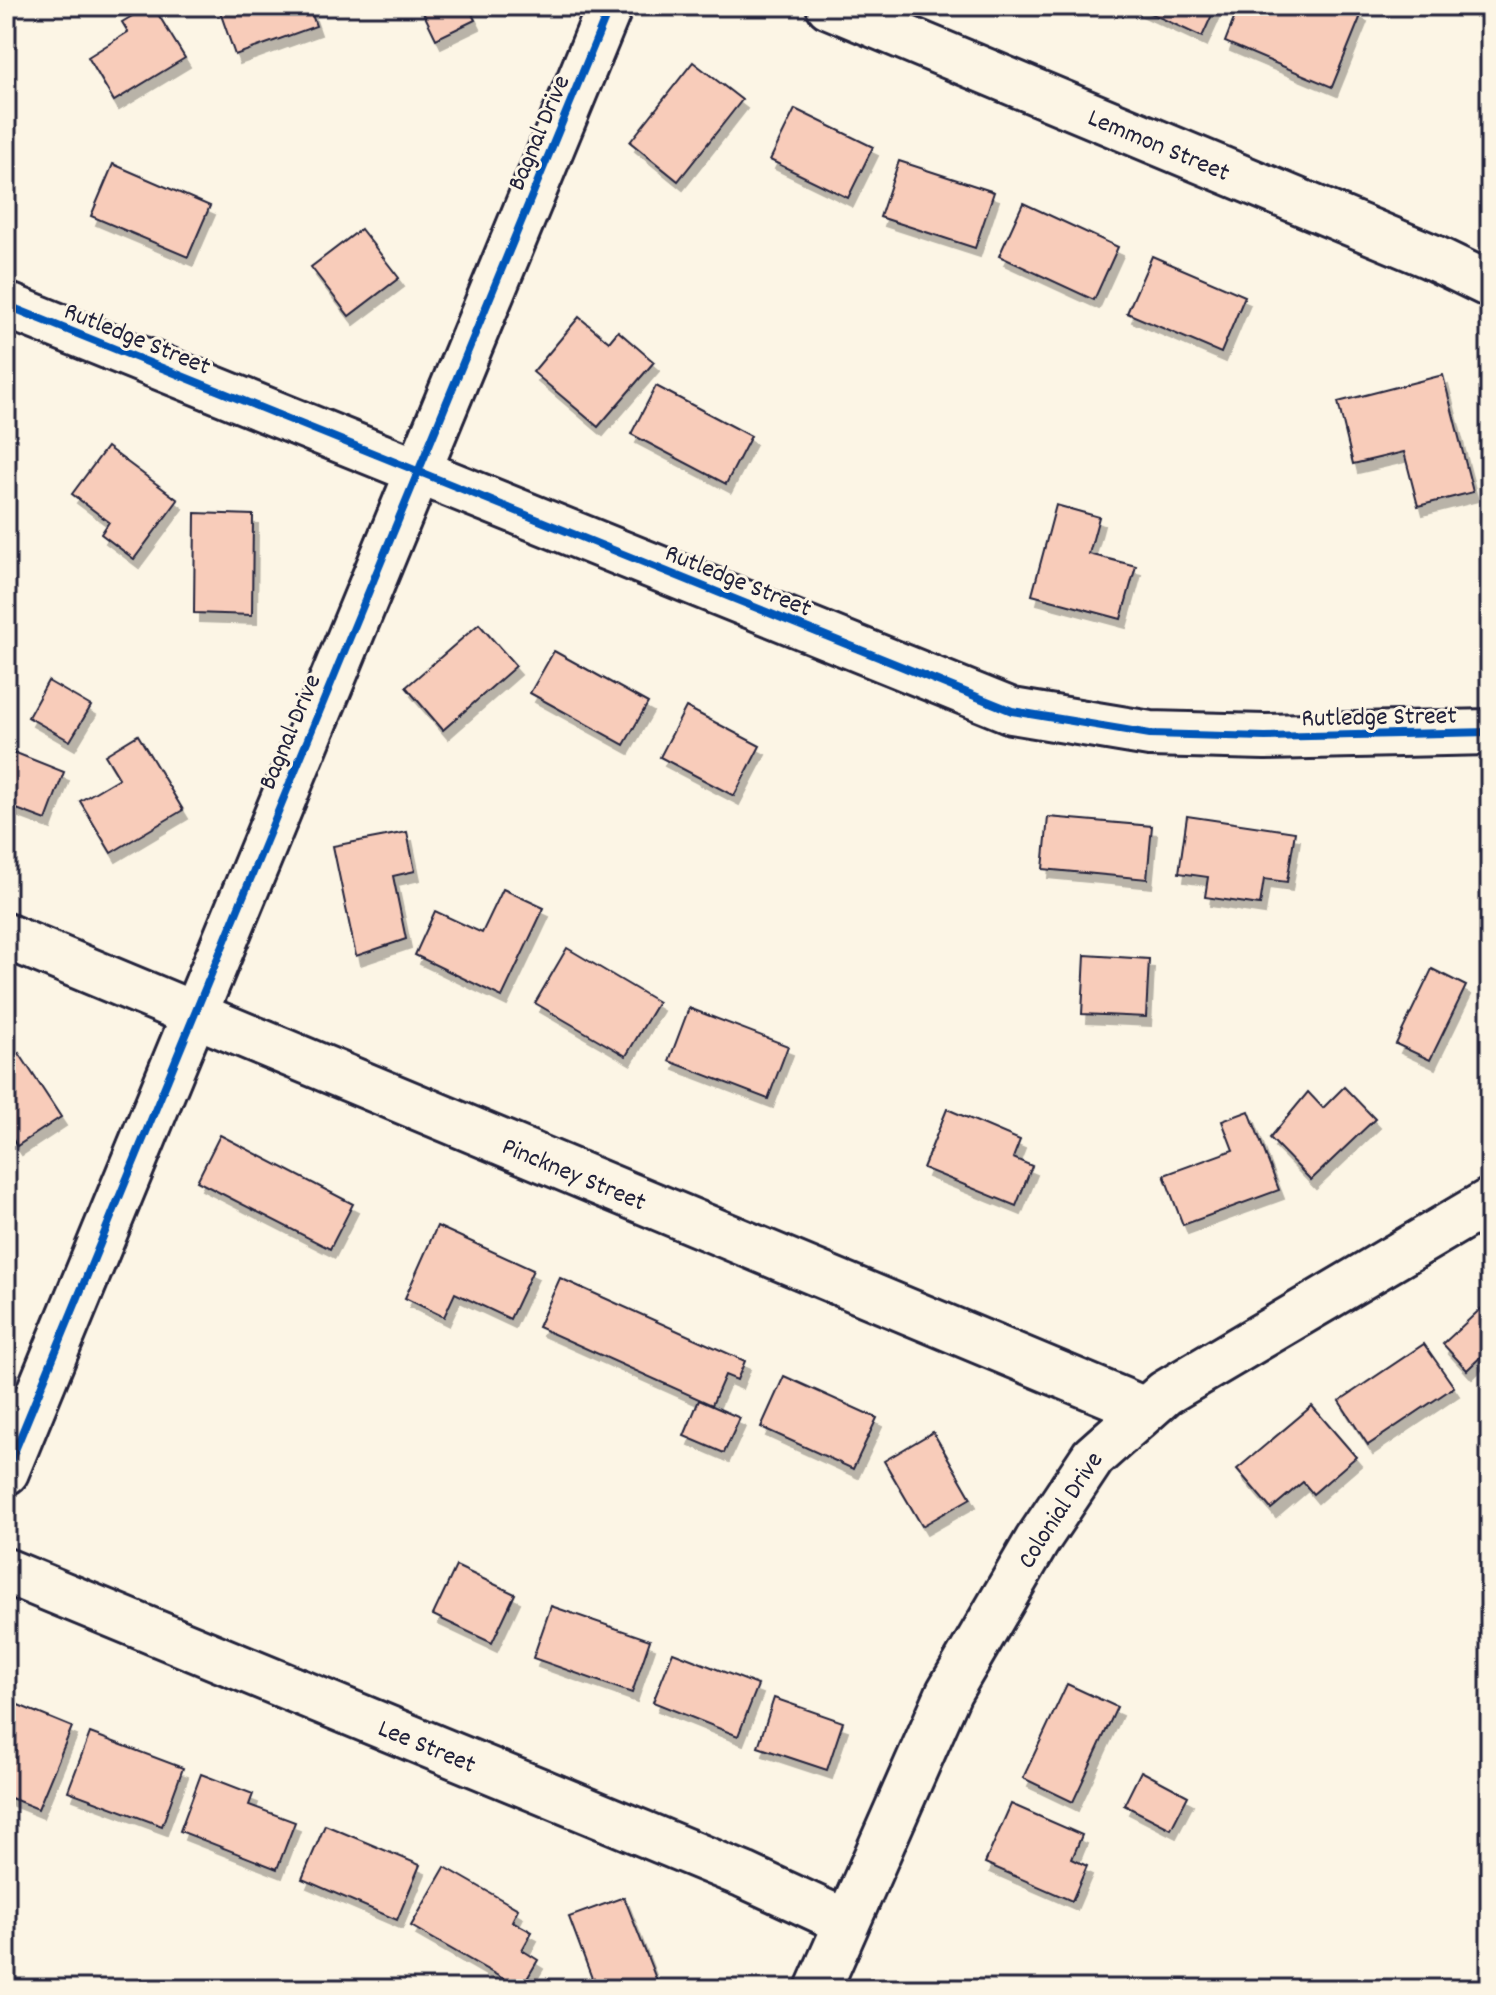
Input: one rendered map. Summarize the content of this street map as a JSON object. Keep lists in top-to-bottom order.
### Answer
{
  "streets": {
    "street": [
      "Bagnal Drive",
      "Lemmon Street",
      "Rutledge Street",
      "Pinckney Street",
      "Colonial Drive",
      "Lee Street"
    ]
  },
  "crossings": [
    ["Bagnal Drive", "Rutledge Street"],
    ["Bagnal Drive", "Pinckney Street"],
    ["Pinckney Street", "Colonial Drive"],
    ["Colonial Drive", "Lee Street"]
  ]
}
